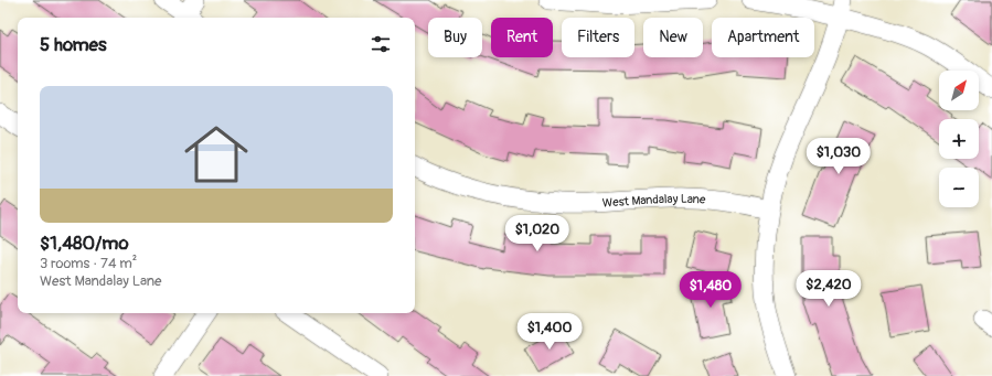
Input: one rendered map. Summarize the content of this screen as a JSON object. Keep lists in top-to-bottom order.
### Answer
{
  "streets": {
    "street": ["West Mandalay Lane"]
  },
  "north": "top right",
  "page": {
    "chip": [
      "Buy",
      "Rent",
      "Filters",
      "New",
      "Apartment"
    ],
    "heading": "5 homes",
    "map_buttons": ["+", "−"],
    "list": [
      {
        "name": "$1,480/mo",
        "note": "3 rooms · 74 m² · West Mandalay Lane"
      }
    ],
    "price": [
      "$1,030",
      "$1,020",
      "$2,420",
      "$1,480",
      "$1,400"
    ]
  }
}
